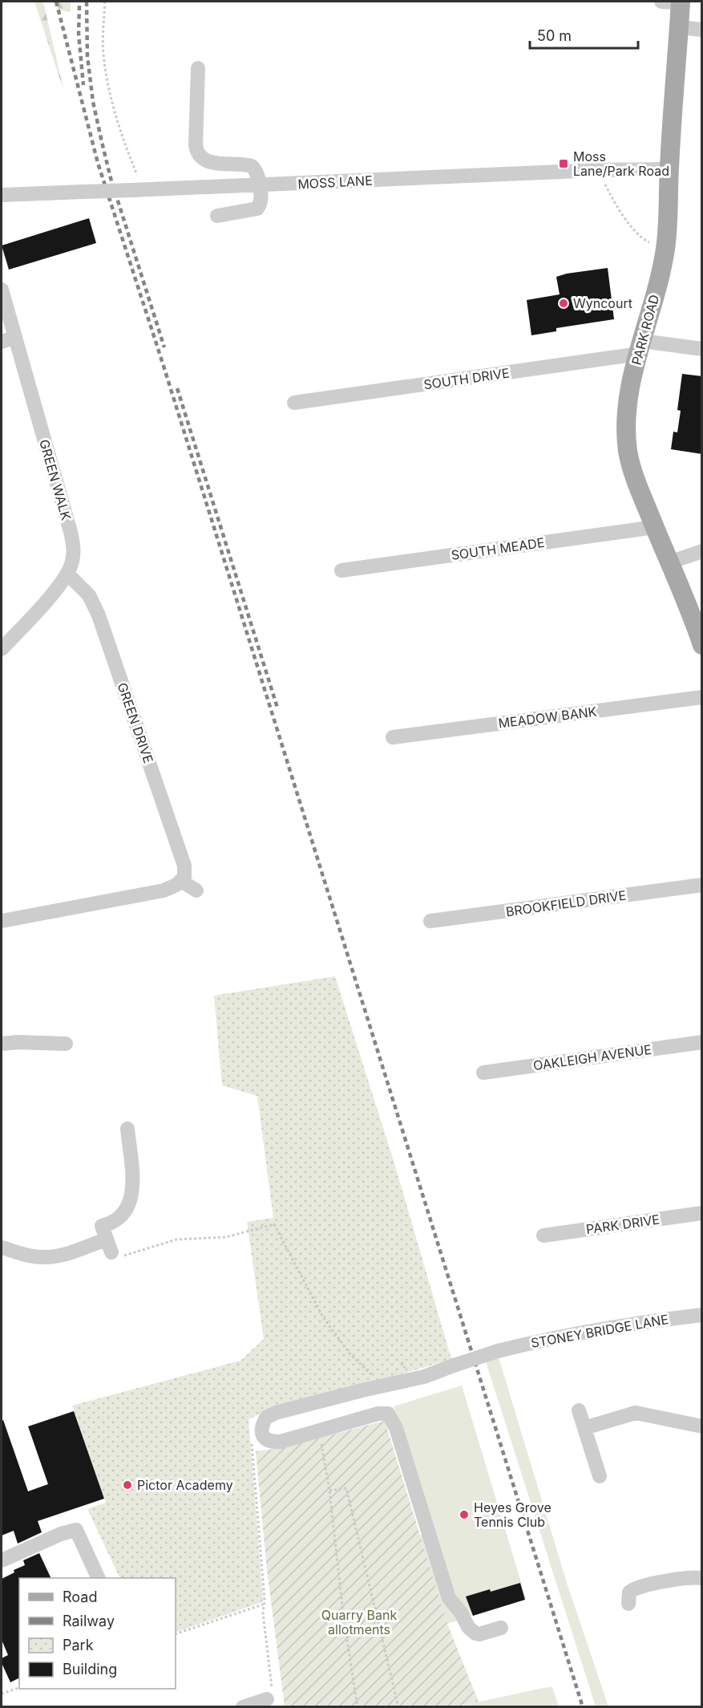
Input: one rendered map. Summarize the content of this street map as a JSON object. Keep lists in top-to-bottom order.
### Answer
{
  "streets": {
    "main road": ["PARK ROAD"],
    "street": [
      "MOSS LANE",
      "SOUTH DRIVE",
      "GREEN WALK",
      "SOUTH MEADE",
      "MEADOW BANK",
      "GREEN DRIVE",
      "BROOKFIELD DRIVE",
      "OAKLEIGH AVENUE",
      "PARK DRIVE",
      "STONEY BRIDGE LANE"
    ]
  },
  "crossings": [
    ["MOSS LANE", "PARK ROAD"],
    ["PARK ROAD", "SOUTH DRIVE"],
    ["PARK ROAD", "SOUTH MEADE"],
    ["GREEN WALK", "GREEN DRIVE"]
  ],
  "parks": ["Quarry Bank allotments"],
  "places": {
    "transit": ["Moss Lane/Park Road"],
    "other": ["Wyncourt", "Pictor Academy", "Heyes Grove Tennis Club"]
  },
  "legend": [
    "Road",
    "Railway",
    "Park",
    "Building"
  ],
  "scale_bar": "50 m"
}
